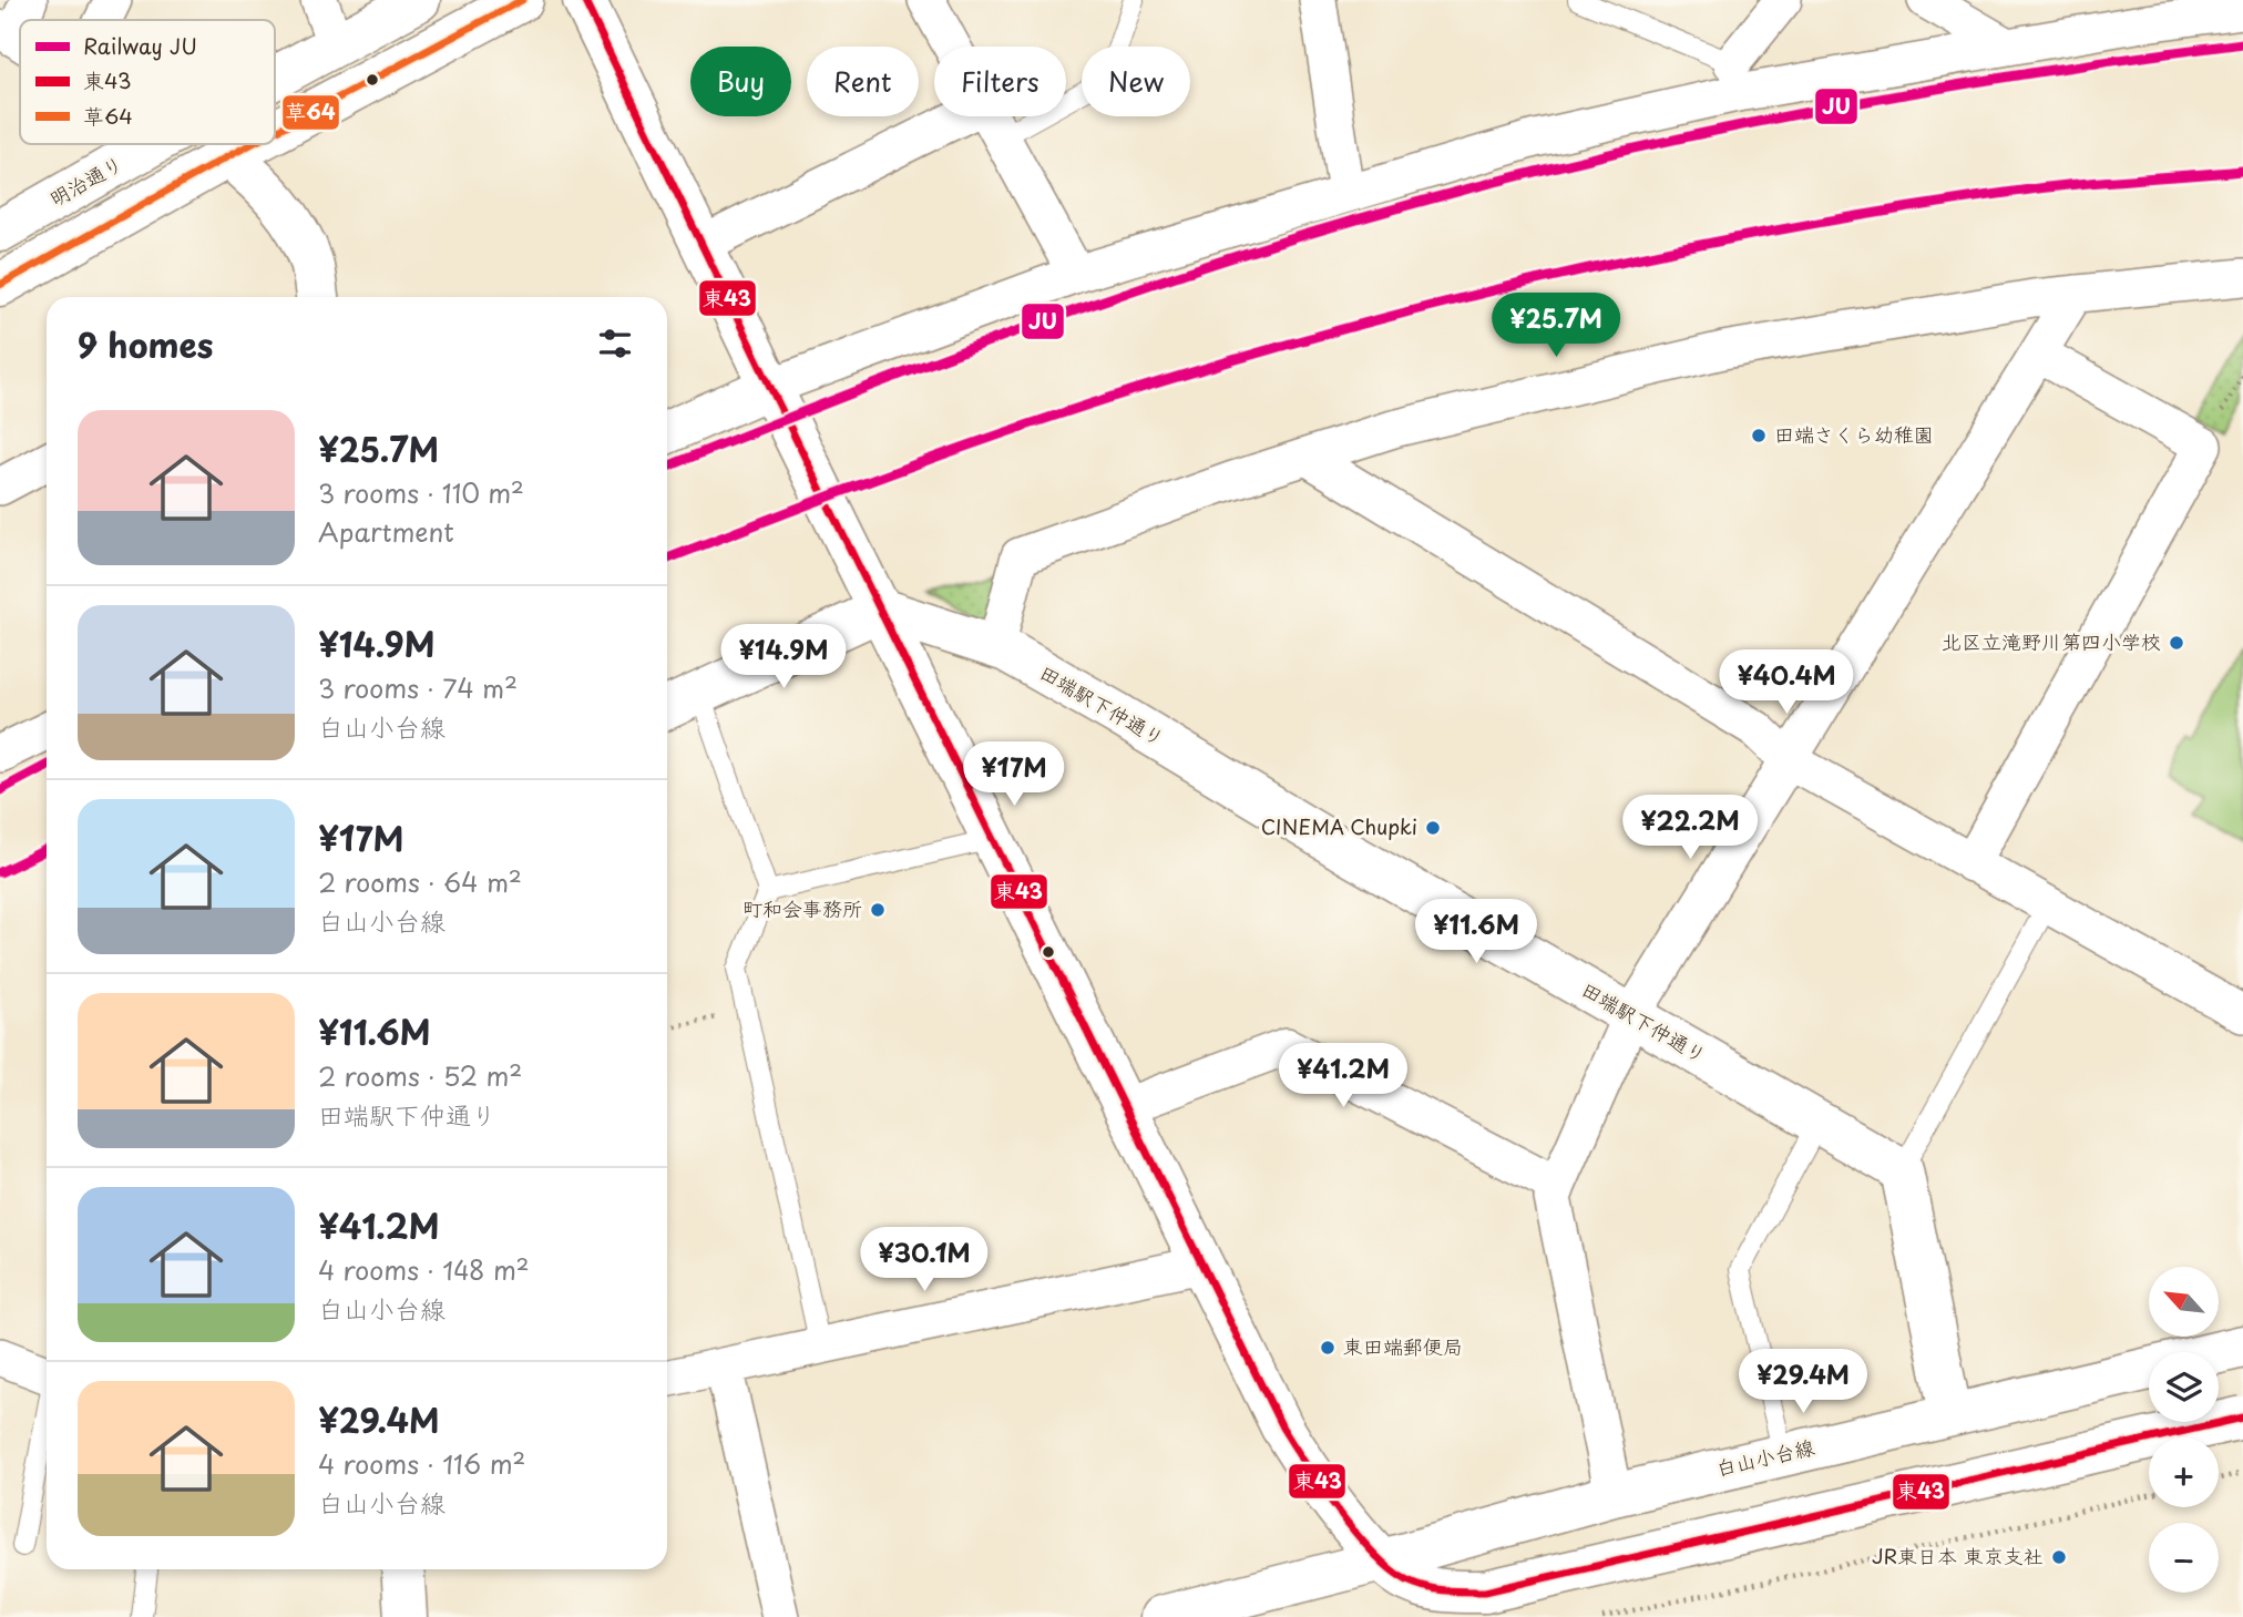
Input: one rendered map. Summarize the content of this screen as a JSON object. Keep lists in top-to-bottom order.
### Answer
{
  "streets": {
    "main road": ["明治通り", "田端駅下仲通り", "白山小台線"]
  },
  "places": [
    "田端さくら幼稚園",
    "北区立滝野川第四小学校",
    "CINEMA Chupki",
    "町和会事務所",
    "東田端郵便局",
    "JR東日本 東京支社"
  ],
  "lines": ["transit line 東43", "transit line 草64", "rail line JU"],
  "legend": ["Railway JU", "東43", "草64"],
  "north": "top left",
  "page": {
    "chip": [
      "Buy",
      "Rent",
      "Filters",
      "New"
    ],
    "price": [
      "¥25.7M",
      "¥14.9M",
      "¥40.4M",
      "¥17M",
      "¥22.2M",
      "¥11.6M",
      "¥41.2M",
      "¥30.1M",
      "¥29.4M"
    ],
    "heading": "9 homes",
    "list": [
      {
        "name": "¥25.7M",
        "note": "3 rooms · 110 m² · Apartment"
      },
      {
        "name": "¥14.9M",
        "note": "3 rooms · 74 m² · 白山小台線"
      },
      {
        "name": "¥17M",
        "note": "2 rooms · 64 m² · 白山小台線"
      },
      {
        "name": "¥11.6M",
        "note": "2 rooms · 52 m² · 田端駅下仲通り"
      },
      {
        "name": "¥41.2M",
        "note": "4 rooms · 148 m² · 白山小台線"
      },
      {
        "name": "¥29.4M",
        "note": "4 rooms · 116 m² · 白山小台線"
      }
    ],
    "map_buttons": ["+", "−"]
  }
}
